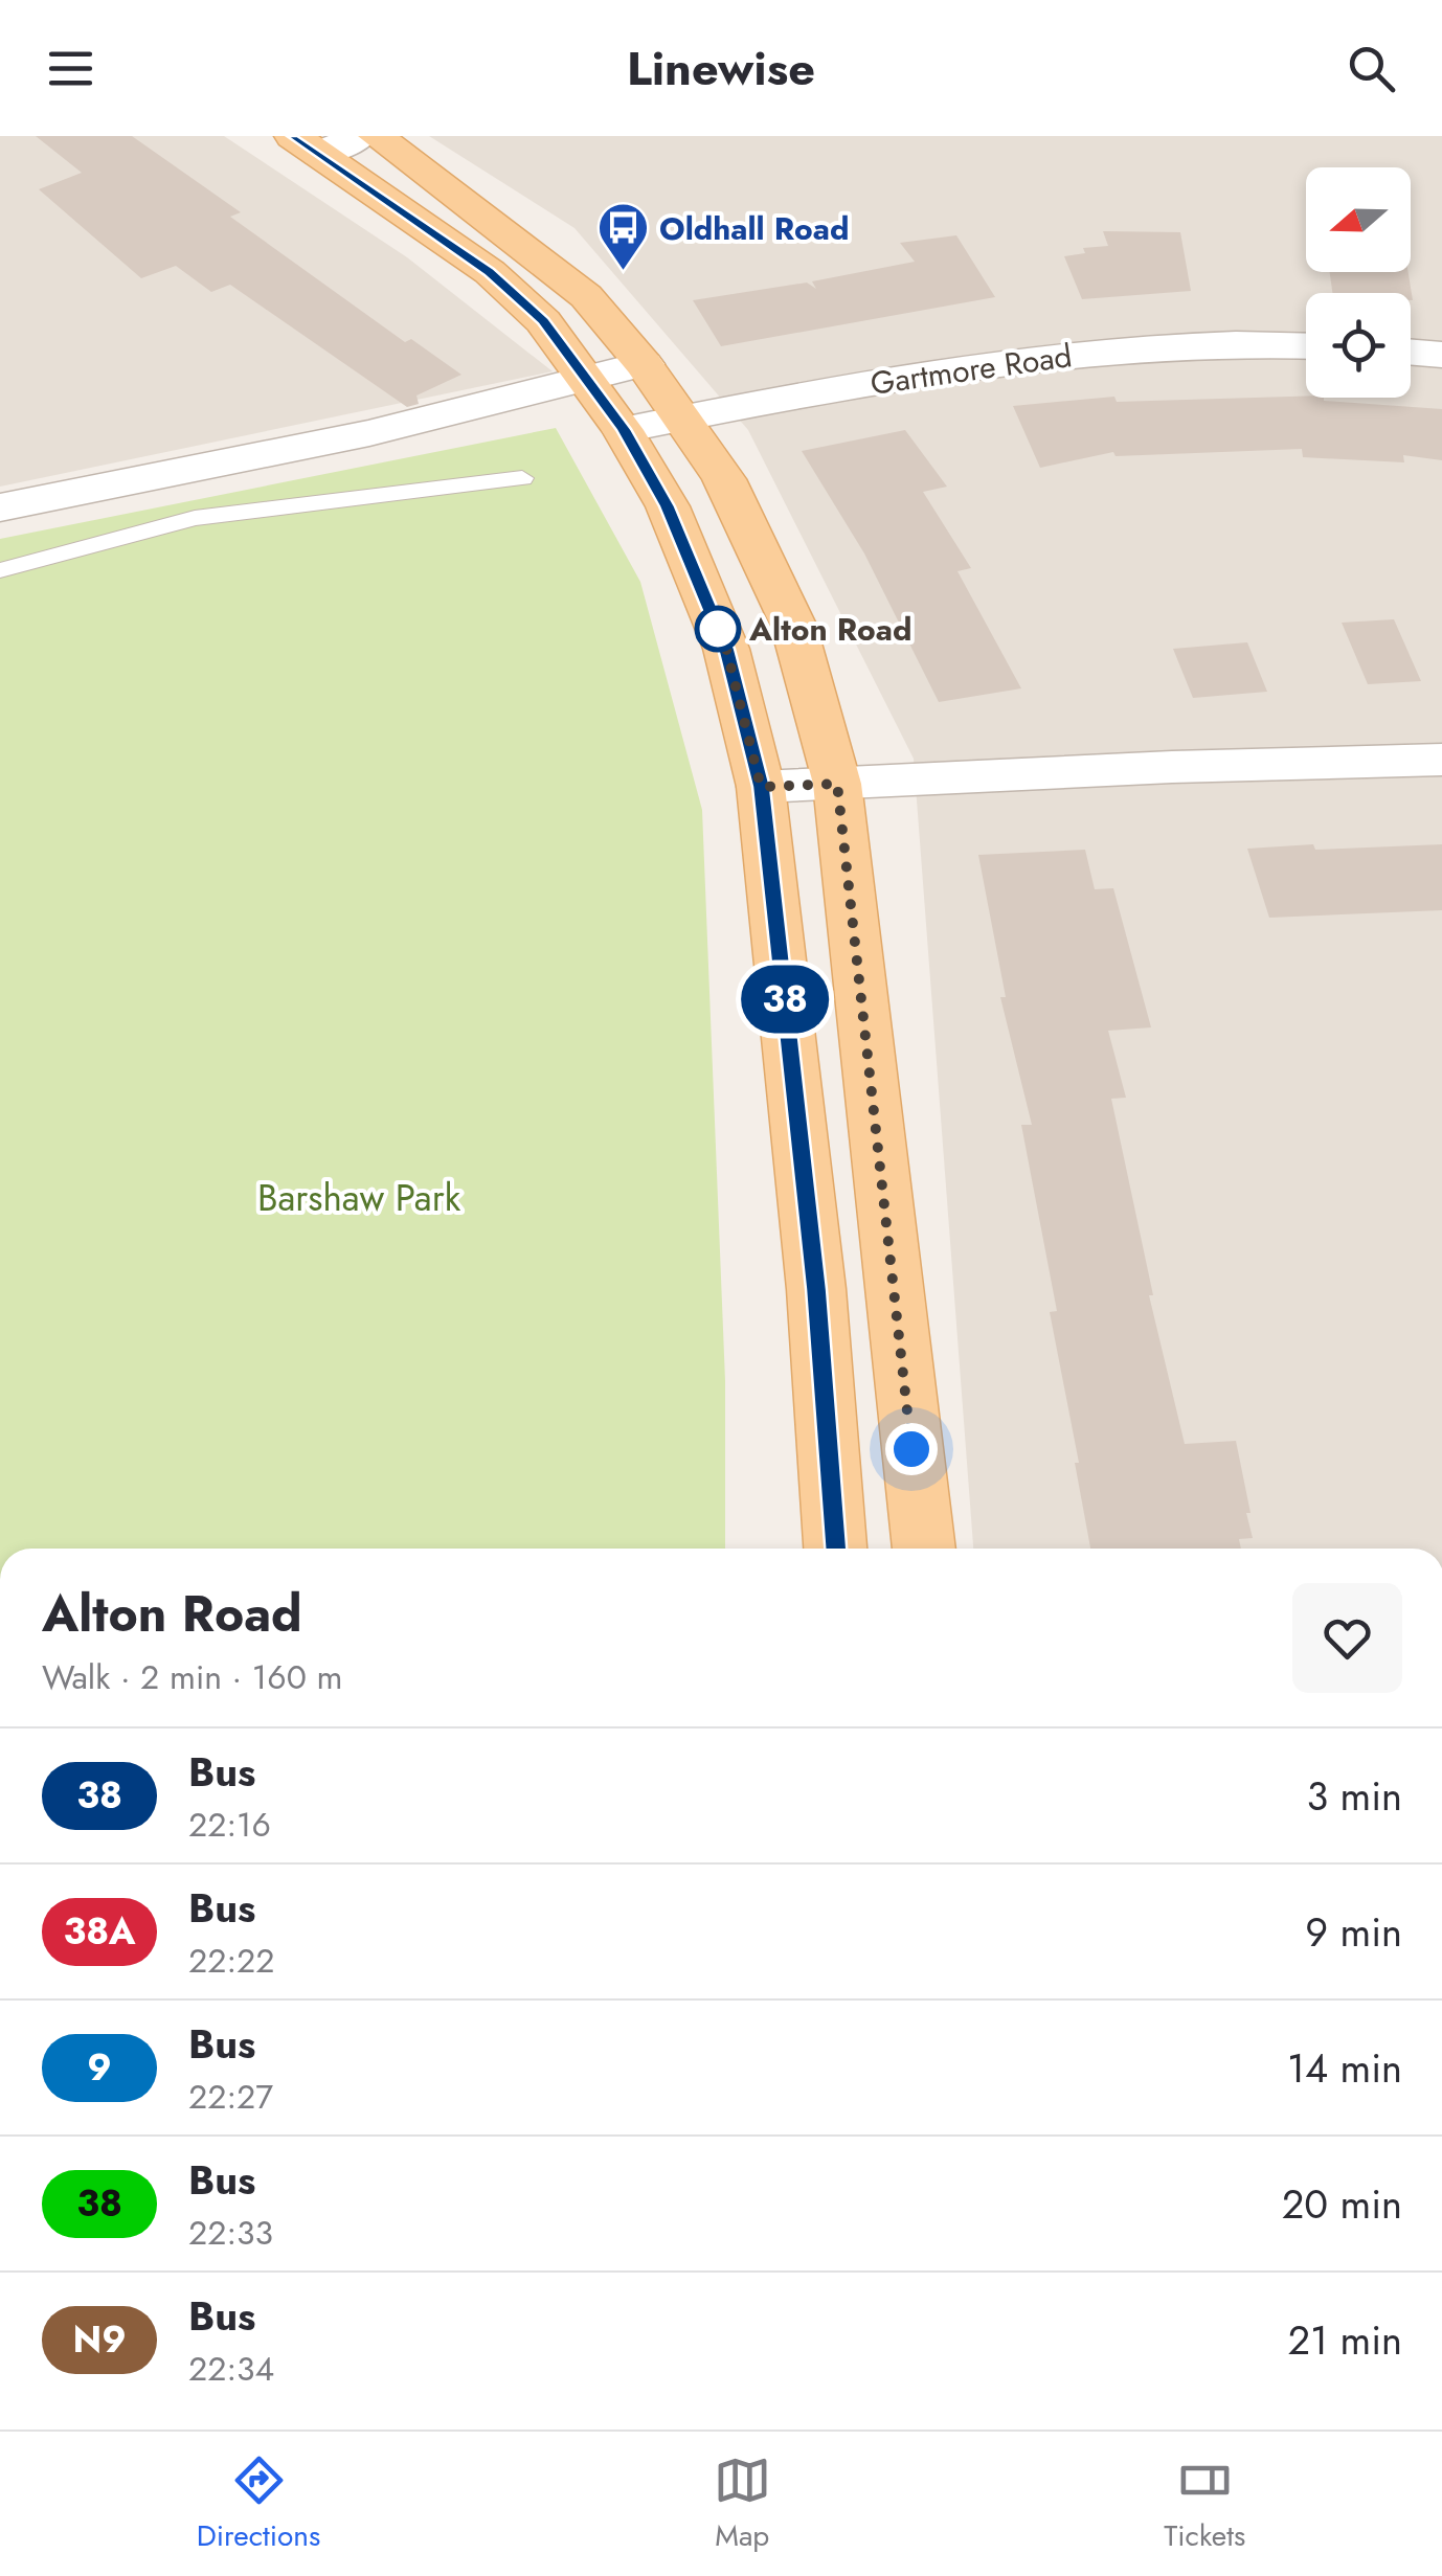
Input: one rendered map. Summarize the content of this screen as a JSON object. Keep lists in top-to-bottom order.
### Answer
{
  "streets": {
    "street": ["Gartmore Road"]
  },
  "parks": ["Barshaw Park"],
  "places": {
    "bus stop": ["Oldhall Road"],
    "other": ["Alton Road"]
  },
  "lines": ["bus line 38"],
  "north": "left",
  "page": {
    "header": "Linewise",
    "on_map": "38",
    "heading": ["Alton Road", "Walk · 2 min · 160 m"],
    "list": [
      {
        "mark": "38",
        "name": "Bus",
        "note": "22:16",
        "value": "3 min"
      },
      {
        "mark": "38A",
        "name": "Bus",
        "note": "22:22",
        "value": "9 min"
      },
      {
        "mark": "9",
        "name": "Bus",
        "note": "22:27",
        "value": "14 min"
      },
      {
        "mark": "38",
        "name": "Bus",
        "note": "22:33",
        "value": "20 min"
      },
      {
        "mark": "N9",
        "name": "Bus",
        "note": "22:34",
        "value": "21 min"
      }
    ],
    "tabs": ["Directions", "Map", "Tickets"]
  }
}
